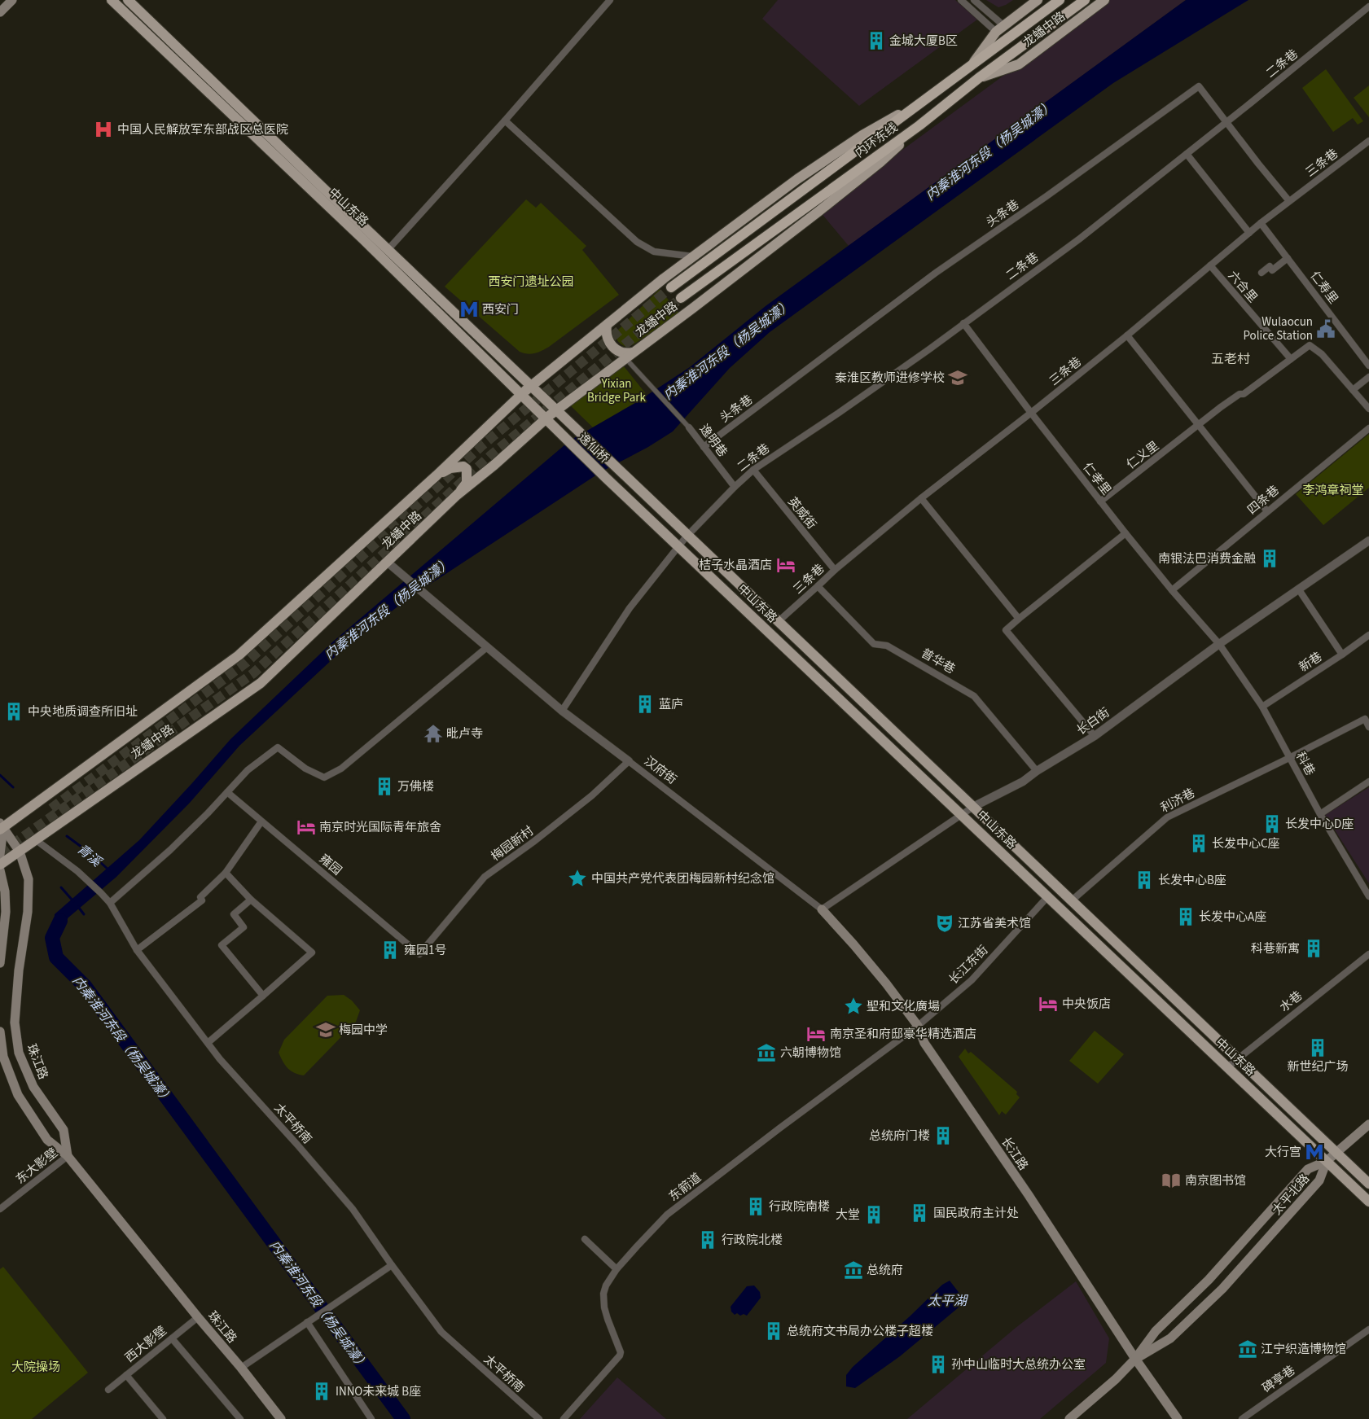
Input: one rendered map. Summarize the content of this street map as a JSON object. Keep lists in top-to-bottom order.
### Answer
{
  "streets": {
    "highway": ["内环东线"],
    "main road": [
      "龙蟠中路",
      "中山东路",
      "逸仙桥",
      "珠江路",
      "长江路",
      "太平北路"
    ],
    "street": [
      "二条巷",
      "三条巷",
      "头条巷",
      "六合里",
      "仁寿里",
      "逸明巷",
      "仁义里",
      "仁孝里",
      "四条巷",
      "英威街",
      "普华巷",
      "新巷",
      "长白街",
      "科巷",
      "汉府街",
      "利济巷",
      "梅园新村",
      "雍园",
      "长江东街",
      "水巷",
      "太平桥南",
      "东大影壁",
      "东箭道",
      "西大影壁",
      "碑亭巷"
    ]
  },
  "crossings": [
    ["龙蟠中路", "内环东线"],
    ["龙蟠中路", "中山东路"],
    ["龙蟠中路", "汉府街"],
    ["龙蟠中路", "珠江路"],
    ["龙蟠中路", "太平桥南"],
    ["二条巷", "中山东路"],
    ["二条巷", "头条巷"],
    ["二条巷", "逸明巷"],
    ["二条巷", "仁孝里"],
    ["二条巷", "英威街"],
    ["三条巷", "中山东路"],
    ["三条巷", "头条巷"],
    ["三条巷", "六合里"],
    ["三条巷", "仁寿里"],
    ["三条巷", "仁孝里"],
    ["三条巷", "英威街"],
    ["三条巷", "普华巷"],
    ["中山东路", "逸仙桥"],
    ["中山东路", "长白街"],
    ["中山东路", "利济巷"],
    ["中山东路", "长江东街"],
    ["中山东路", "水巷"],
    ["中山东路", "太平北路"],
    ["头条巷", "逸明巷"],
    ["六合里", "仁义里"],
    ["仁义里", "仁孝里"],
    ["仁孝里", "四条巷"],
    ["仁孝里", "长白街"],
    ["仁孝里", "科巷"],
    ["普华巷", "长白街"],
    ["新巷", "科巷"],
    ["长白街", "科巷"],
    ["长白街", "汉府街"],
    ["长白街", "长江路"],
    ["科巷", "利济巷"],
    ["汉府街", "梅园新村"],
    ["汉府街", "长江路"],
    ["梅园新村", "雍园"],
    ["长江东街", "长江路"],
    ["长江东街", "东箭道"],
    ["珠江路", "东大影壁"],
    ["珠江路", "西大影壁"],
    ["长江路", "东箭道"],
    ["长江路", "太平北路"]
  ],
  "districts": ["五老村"],
  "water": ["内秦淮河东段（杨吴城濠）", "青溪", "太平湖"],
  "parks": [
    "西安门遗址公园",
    "Yixian Bridge Park",
    "李鸿章祠堂",
    "大院操场"
  ],
  "places": {
    "building": [
      "金城大厦B区",
      "南银法巴消费金融",
      "蓝庐",
      "中央地质调查所旧址",
      "万佛楼",
      "长发中心D座",
      "长发中心C座",
      "长发中心B座",
      "长发中心A座",
      "科巷新寓",
      "雍园1号",
      "新世纪广场",
      "总统府门楼",
      "行政院南楼",
      "国民政府主计处",
      "大堂",
      "行政院北楼",
      "总统府文书局办公楼子超楼",
      "孙中山临时大总统办公室",
      "INNO未来城 B座"
    ],
    "hospital": ["中国人民解放军东部战区总医院"],
    "metro station": ["西安门", "大行宫"],
    "public building": ["Wulaocun Police Station"],
    "school or university": ["秦淮区教师进修学校", "梅园中学"],
    "hotel": [
      "桔子水晶酒店",
      "南京时光国际青年旅舍",
      "中央饭店",
      "南京圣和府邸豪华精选酒店"
    ],
    "temple": ["毗卢寺"],
    "place": ["中国共产党代表团梅园新村纪念馆", "聖和文化廣場"],
    "theatre": ["江苏省美术馆"],
    "museum": ["六朝博物馆", "总统府", "江宁织造博物馆"],
    "library": ["南京图书馆"]
  }
}
